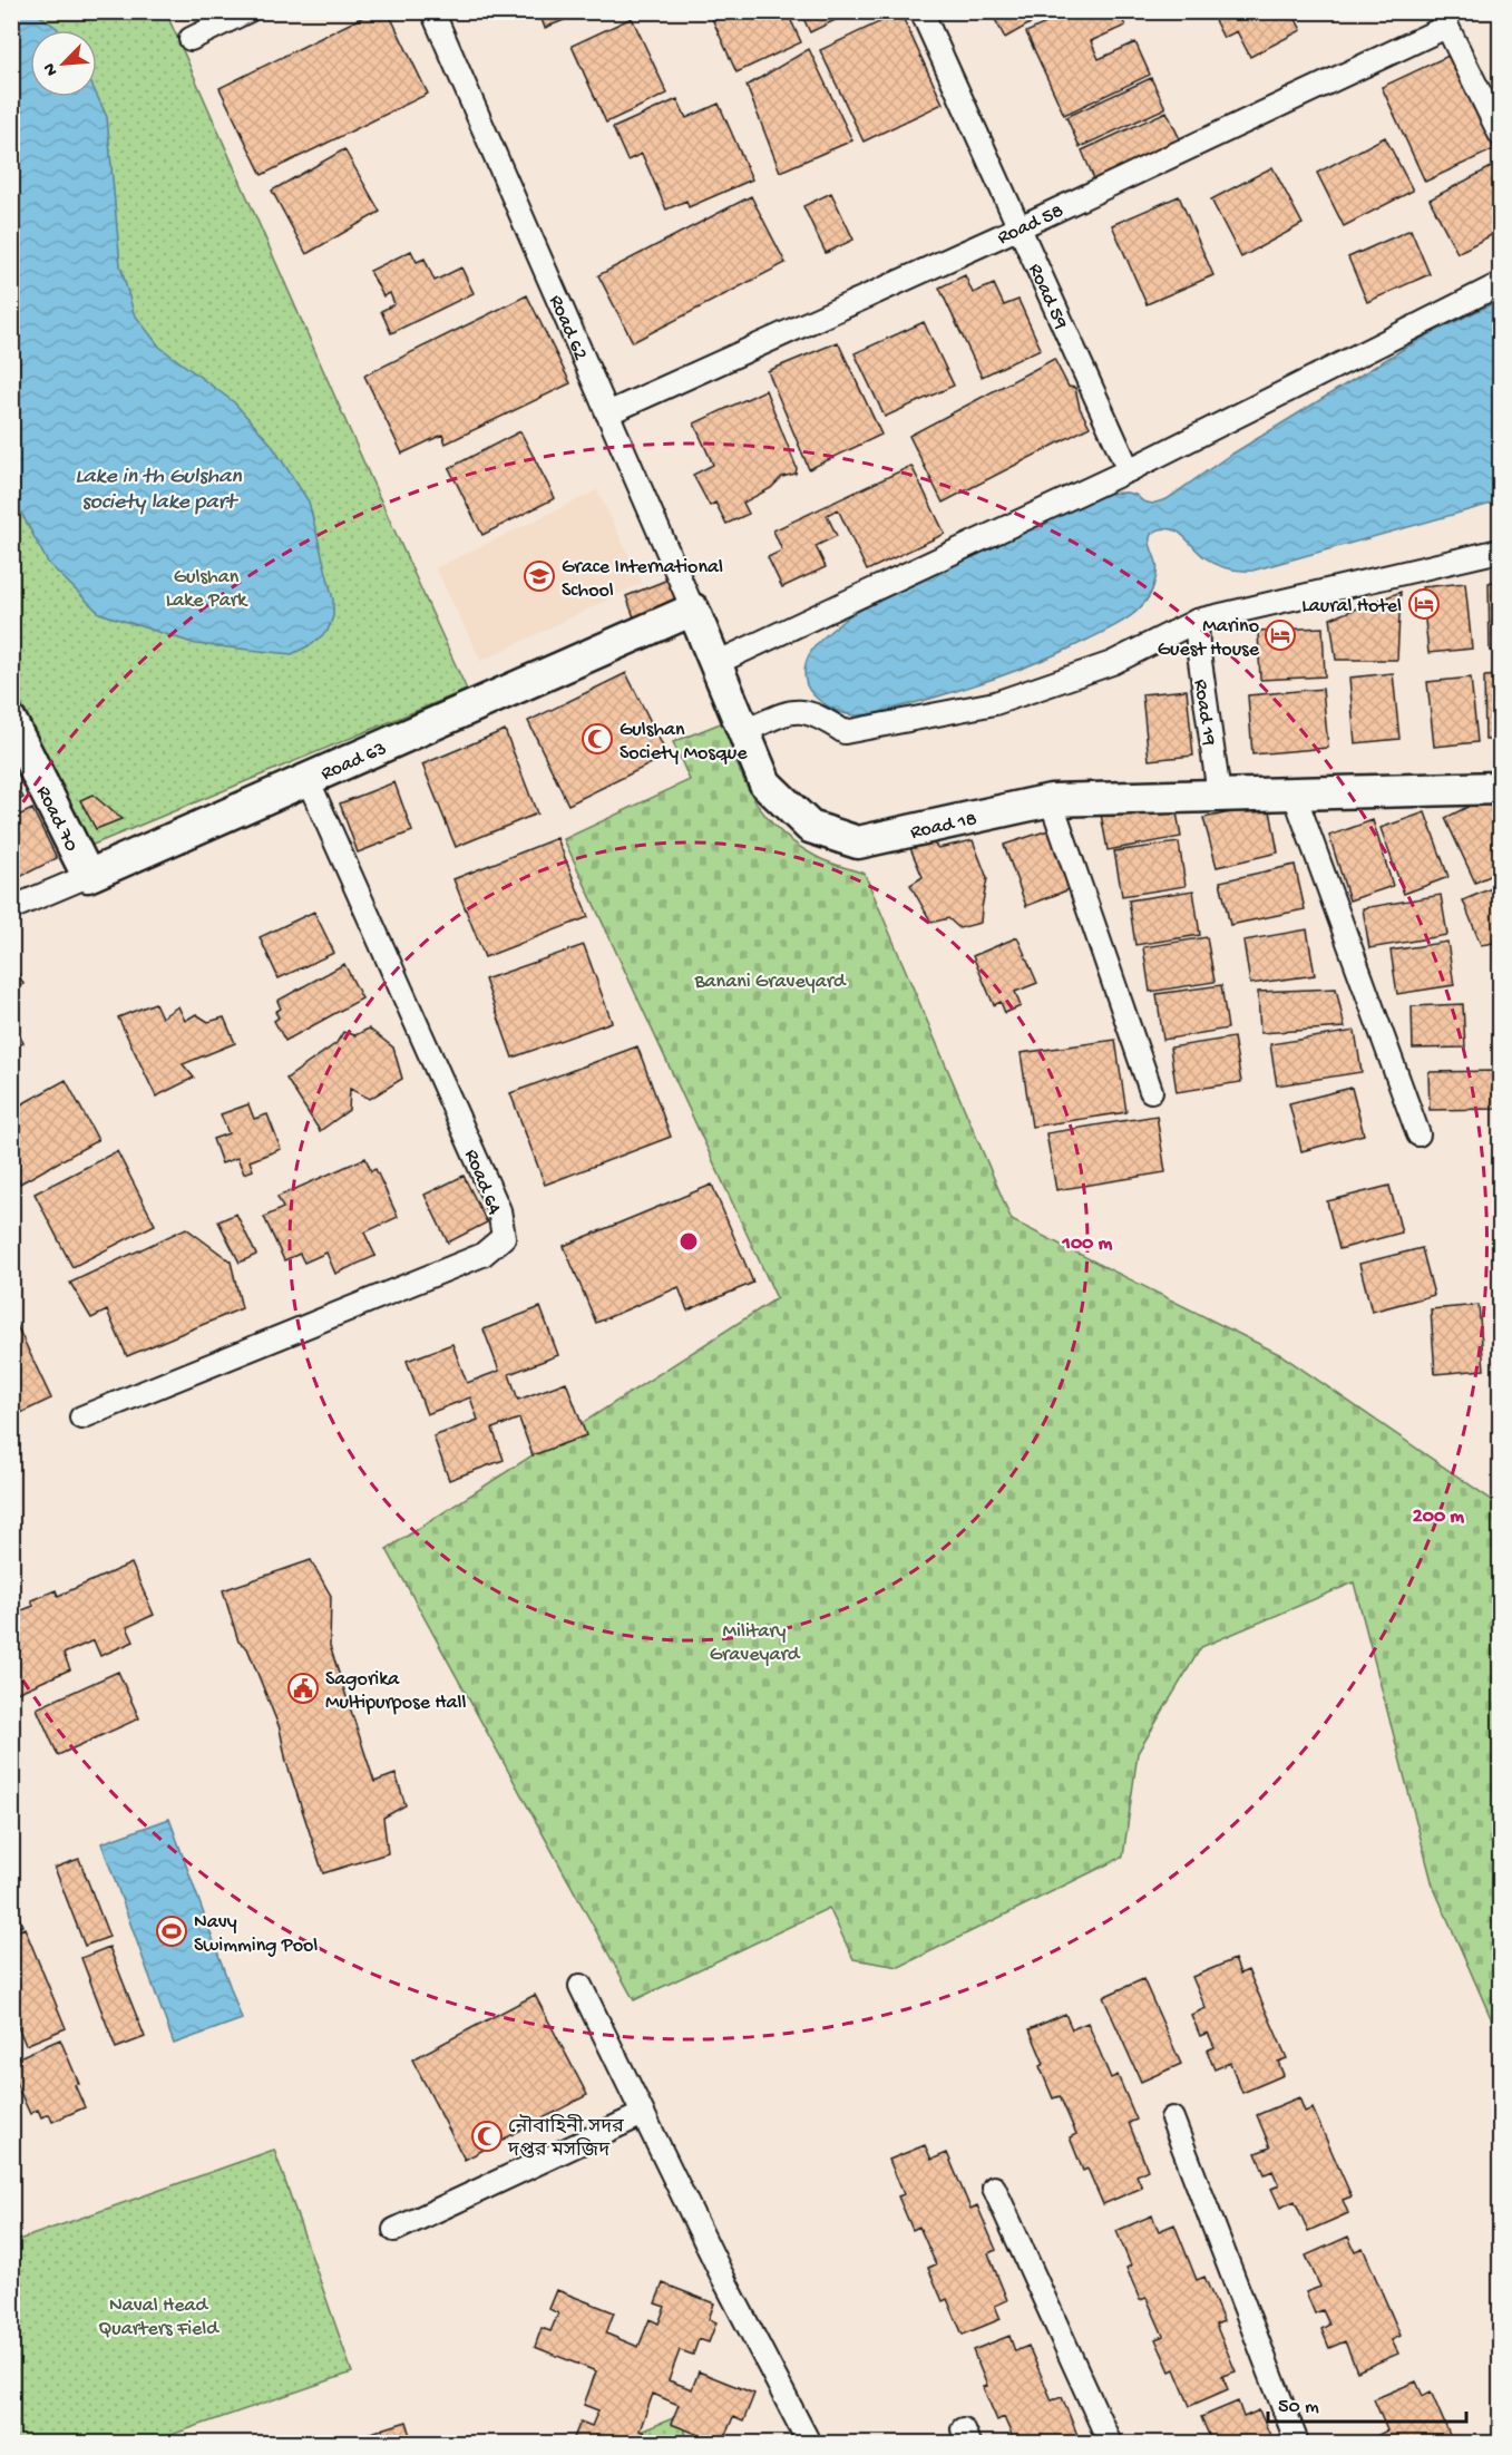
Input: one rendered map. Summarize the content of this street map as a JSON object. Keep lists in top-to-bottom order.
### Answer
{
  "streets": {
    "street": [
      "Road 58",
      "Road 59",
      "Road 62",
      "Road 19",
      "Road 63",
      "Road 70",
      "Road 18",
      "Road 64"
    ]
  },
  "crossings": [
    ["Road 58", "Road 59"],
    ["Road 58", "Road 62"],
    ["Road 62", "Road 63"],
    ["Road 62", "Road 18"],
    ["Road 19", "Road 18"],
    ["Road 63", "Road 70"],
    ["Road 63", "Road 64"]
  ],
  "water": ["Lake in th Gulshan society lake part"],
  "parks": [
    "Gulshan Lake Park",
    "Banani Graveyard",
    "Military Graveyard",
    "Naval Head Quarters Field"
  ],
  "places": {
    "school or university": ["Grace International School"],
    "hotel": ["Laural Hotel", "Marino Guest House"],
    "mosque": ["Gulshan Society Mosque", "নৌবাহিনী সদর দপ্তর মসজিদ"],
    "public building": ["Sagorika Multipurpose Hall"],
    "sports": ["Navy Swimming Pool"]
  },
  "scale_bar": "50 m",
  "north": "bottom left",
  "rings": ["100 m", "200 m"]
}
